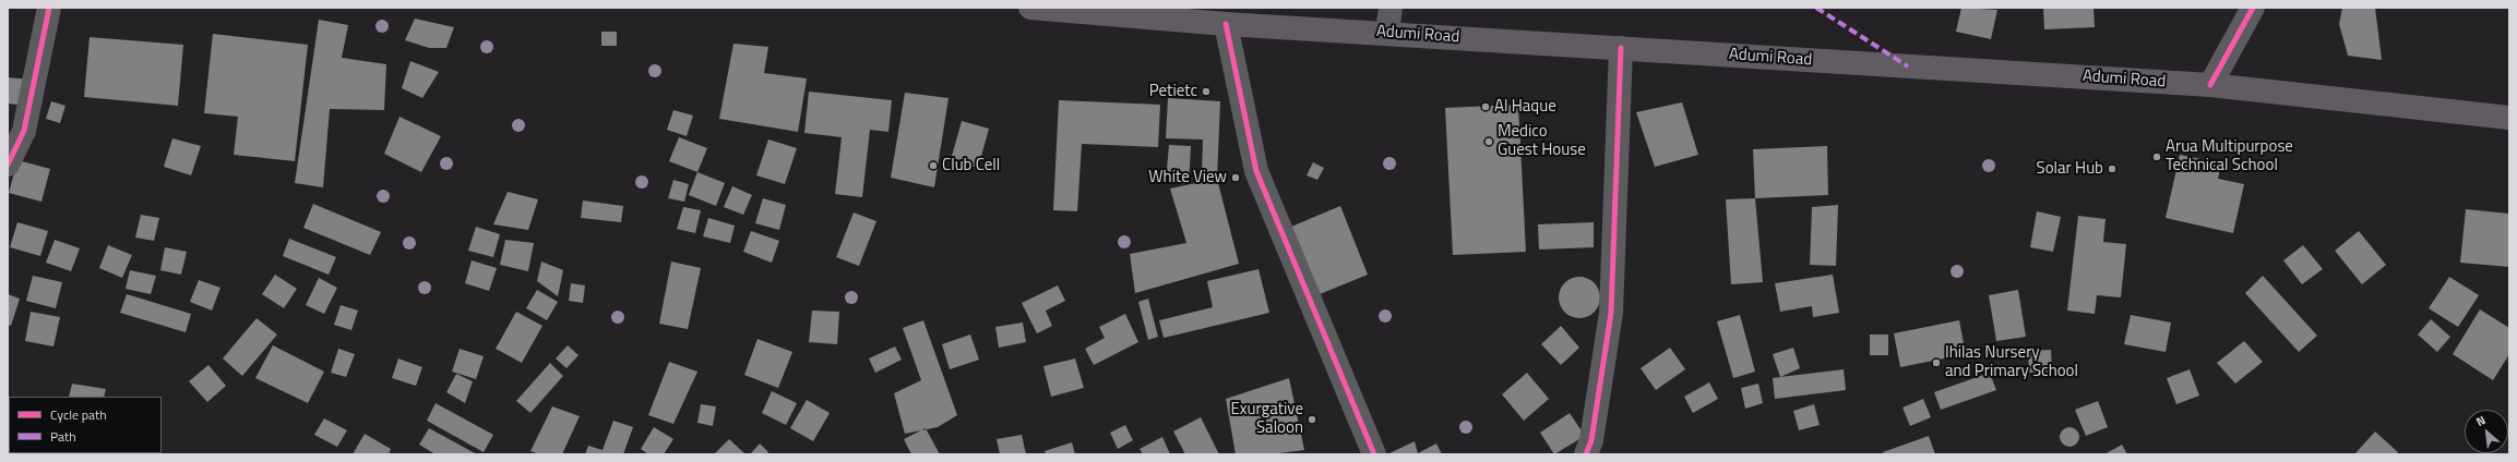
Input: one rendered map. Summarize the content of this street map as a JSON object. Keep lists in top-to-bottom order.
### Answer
{
  "streets": {
    "main road": ["Adumi Road"]
  },
  "places": [
    "Petietc",
    "Al Haque",
    "Medico Guest House",
    "Arua Multipurpose Technical School",
    "Club Cell",
    "Solar Hub",
    "White View",
    "Ihilas Nursery and Primary School",
    "Exurgative Saloon"
  ],
  "legend": ["Cycle path", "Path"],
  "north": "top left"
}
